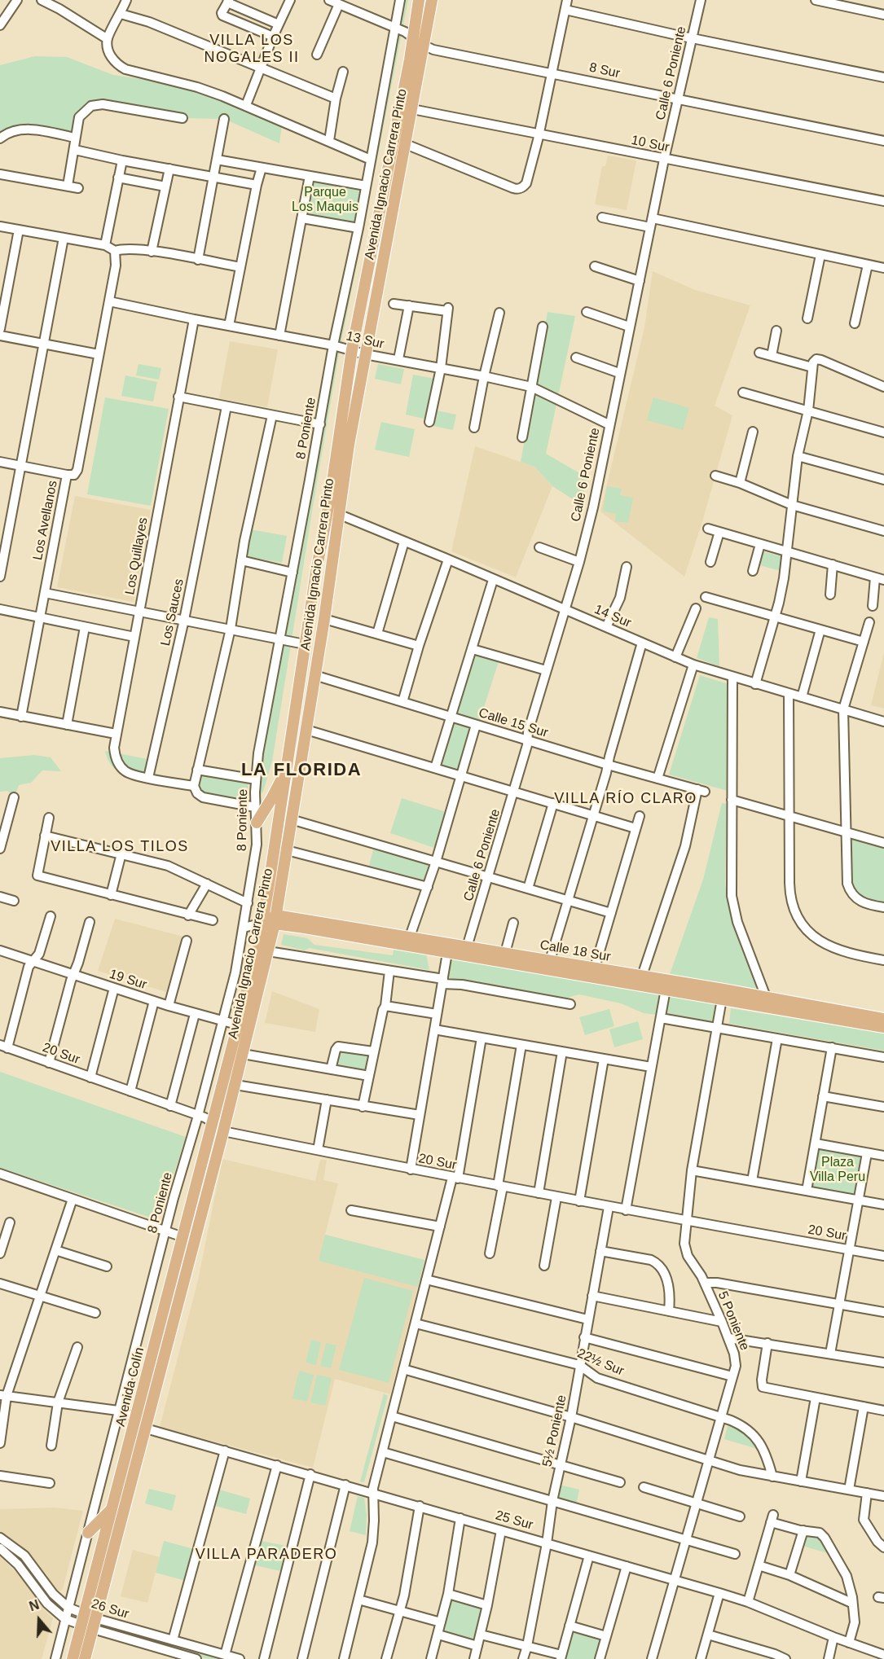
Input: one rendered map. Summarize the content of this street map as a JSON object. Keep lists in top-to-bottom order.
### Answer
{
  "streets": {
    "main road": ["Avenida Ignacio Carrera Pinto", "Calle 18 Sur", "Avenida Colín"],
    "street": [
      "8 Sur",
      "Calle 6 Poniente",
      "10 Sur",
      "13 Sur",
      "8 Poniente",
      "Los Avellanos",
      "Los Quillayes",
      "Los Sauces",
      "14 Sur",
      "Calle 15 Sur",
      "19 Sur",
      "20 Sur",
      "5 Poniente",
      "22½ Sur",
      "5½ Poniente",
      "25 Sur",
      "26 Sur"
    ]
  },
  "crossings": [
    ["8 Sur", "Calle 6 Poniente"],
    ["8 Sur", "Avenida Ignacio Carrera Pinto"],
    ["8 Sur", "8 Poniente"],
    ["Calle 6 Poniente", "10 Sur"],
    ["Calle 6 Poniente", "13 Sur"],
    ["Calle 6 Poniente", "14 Sur"],
    ["Calle 6 Poniente", "Calle 15 Sur"],
    ["Calle 6 Poniente", "Calle 18 Sur"],
    ["10 Sur", "Avenida Ignacio Carrera Pinto"],
    ["Avenida Ignacio Carrera Pinto", "13 Sur"],
    ["Avenida Ignacio Carrera Pinto", "14 Sur"],
    ["Avenida Ignacio Carrera Pinto", "Calle 15 Sur"],
    ["Avenida Ignacio Carrera Pinto", "Calle 18 Sur"],
    ["Avenida Ignacio Carrera Pinto", "19 Sur"],
    ["Avenida Ignacio Carrera Pinto", "20 Sur"],
    ["Avenida Ignacio Carrera Pinto", "Avenida Colín"],
    ["13 Sur", "8 Poniente"],
    ["13 Sur", "Los Avellanos"],
    ["13 Sur", "Los Quillayes"],
    ["8 Poniente", "19 Sur"],
    ["8 Poniente", "20 Sur"],
    ["8 Poniente", "26 Sur"],
    ["Los Quillayes", "Los Sauces"],
    ["Calle 15 Sur", "Calle 18 Sur"],
    ["Calle 18 Sur", "5 Poniente"],
    ["20 Sur", "5 Poniente"],
    ["20 Sur", "Avenida Colín"],
    ["20 Sur", "5½ Poniente"],
    ["5 Poniente", "22½ Sur"],
    ["5 Poniente", "25 Sur"],
    ["22½ Sur", "5½ Poniente"],
    ["Avenida Colín", "25 Sur"],
    ["Avenida Colín", "26 Sur"],
    ["5½ Poniente", "25 Sur"]
  ],
  "districts": [
    "VILLA LOS NOGALES II",
    "LA FLORIDA",
    "VILLA RÍO CLARO",
    "VILLA LOS TILOS",
    "VILLA PARADERO"
  ],
  "parks": ["Parque Los Maquis", "Plaza Villa Peru"],
  "north": "top"
}
